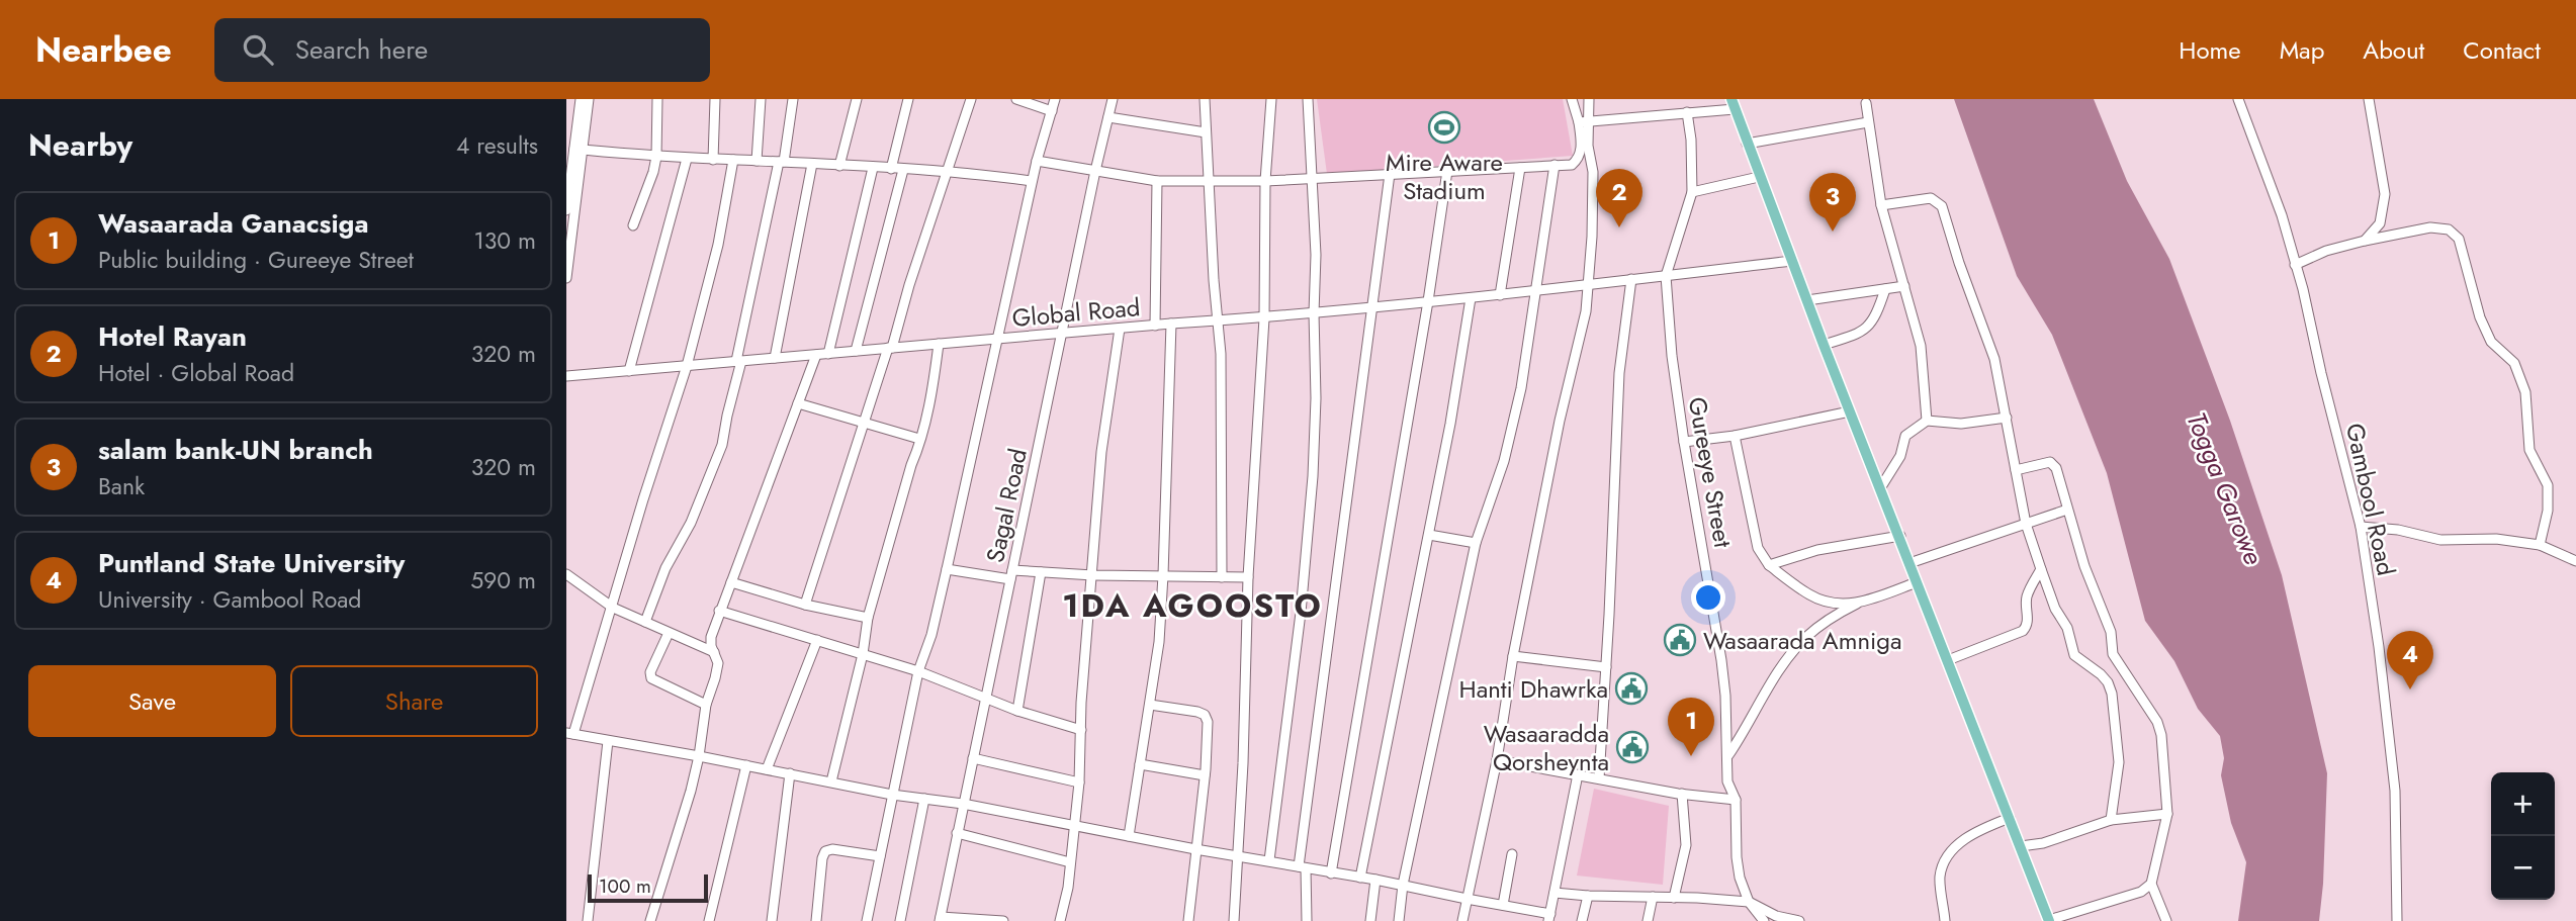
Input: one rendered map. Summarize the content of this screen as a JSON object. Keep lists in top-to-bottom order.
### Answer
{
  "streets": {
    "street": [
      "Global Road",
      "Gureeye Street",
      "Gambool Road",
      "Sagal Road"
    ]
  },
  "crossings": [
    ["Global Road", "Gureeye Street"],
    ["Global Road", "Sagal Road"]
  ],
  "districts": ["1DA AGOOSTO"],
  "water": ["Togga Garowe"],
  "places": {
    "sports": ["Mire Aware Stadium"],
    "public building": ["Wasaarada Amniga", "Hanti Dhawrka", "Wasaaradda Qorsheynta"]
  },
  "scale_bar": "100 m",
  "page": {
    "header": "Nearbee",
    "search": "Search here",
    "nav": [
      "Home",
      "Map",
      "About",
      "Contact"
    ],
    "heading": ["Nearby", "4 results"],
    "pins": [
      "2",
      "3",
      "4",
      "1"
    ],
    "list": [
      {
        "mark": "1",
        "name": "Wasaarada Ganacsiga",
        "note": "Public building · Gureeye Street",
        "value": "130 m"
      },
      {
        "mark": "2",
        "name": "Hotel Rayan",
        "note": "Hotel · Global Road",
        "value": "320 m"
      },
      {
        "mark": "3",
        "name": "salam bank-UN branch",
        "note": "Bank",
        "value": "320 m"
      },
      {
        "mark": "4",
        "name": "Puntland State University",
        "note": "University · Gambool Road",
        "value": "590 m"
      }
    ],
    "buttons": ["Save", "Share"],
    "map_buttons": ["+", "−"],
    "scale": "100 m"
  }
}
